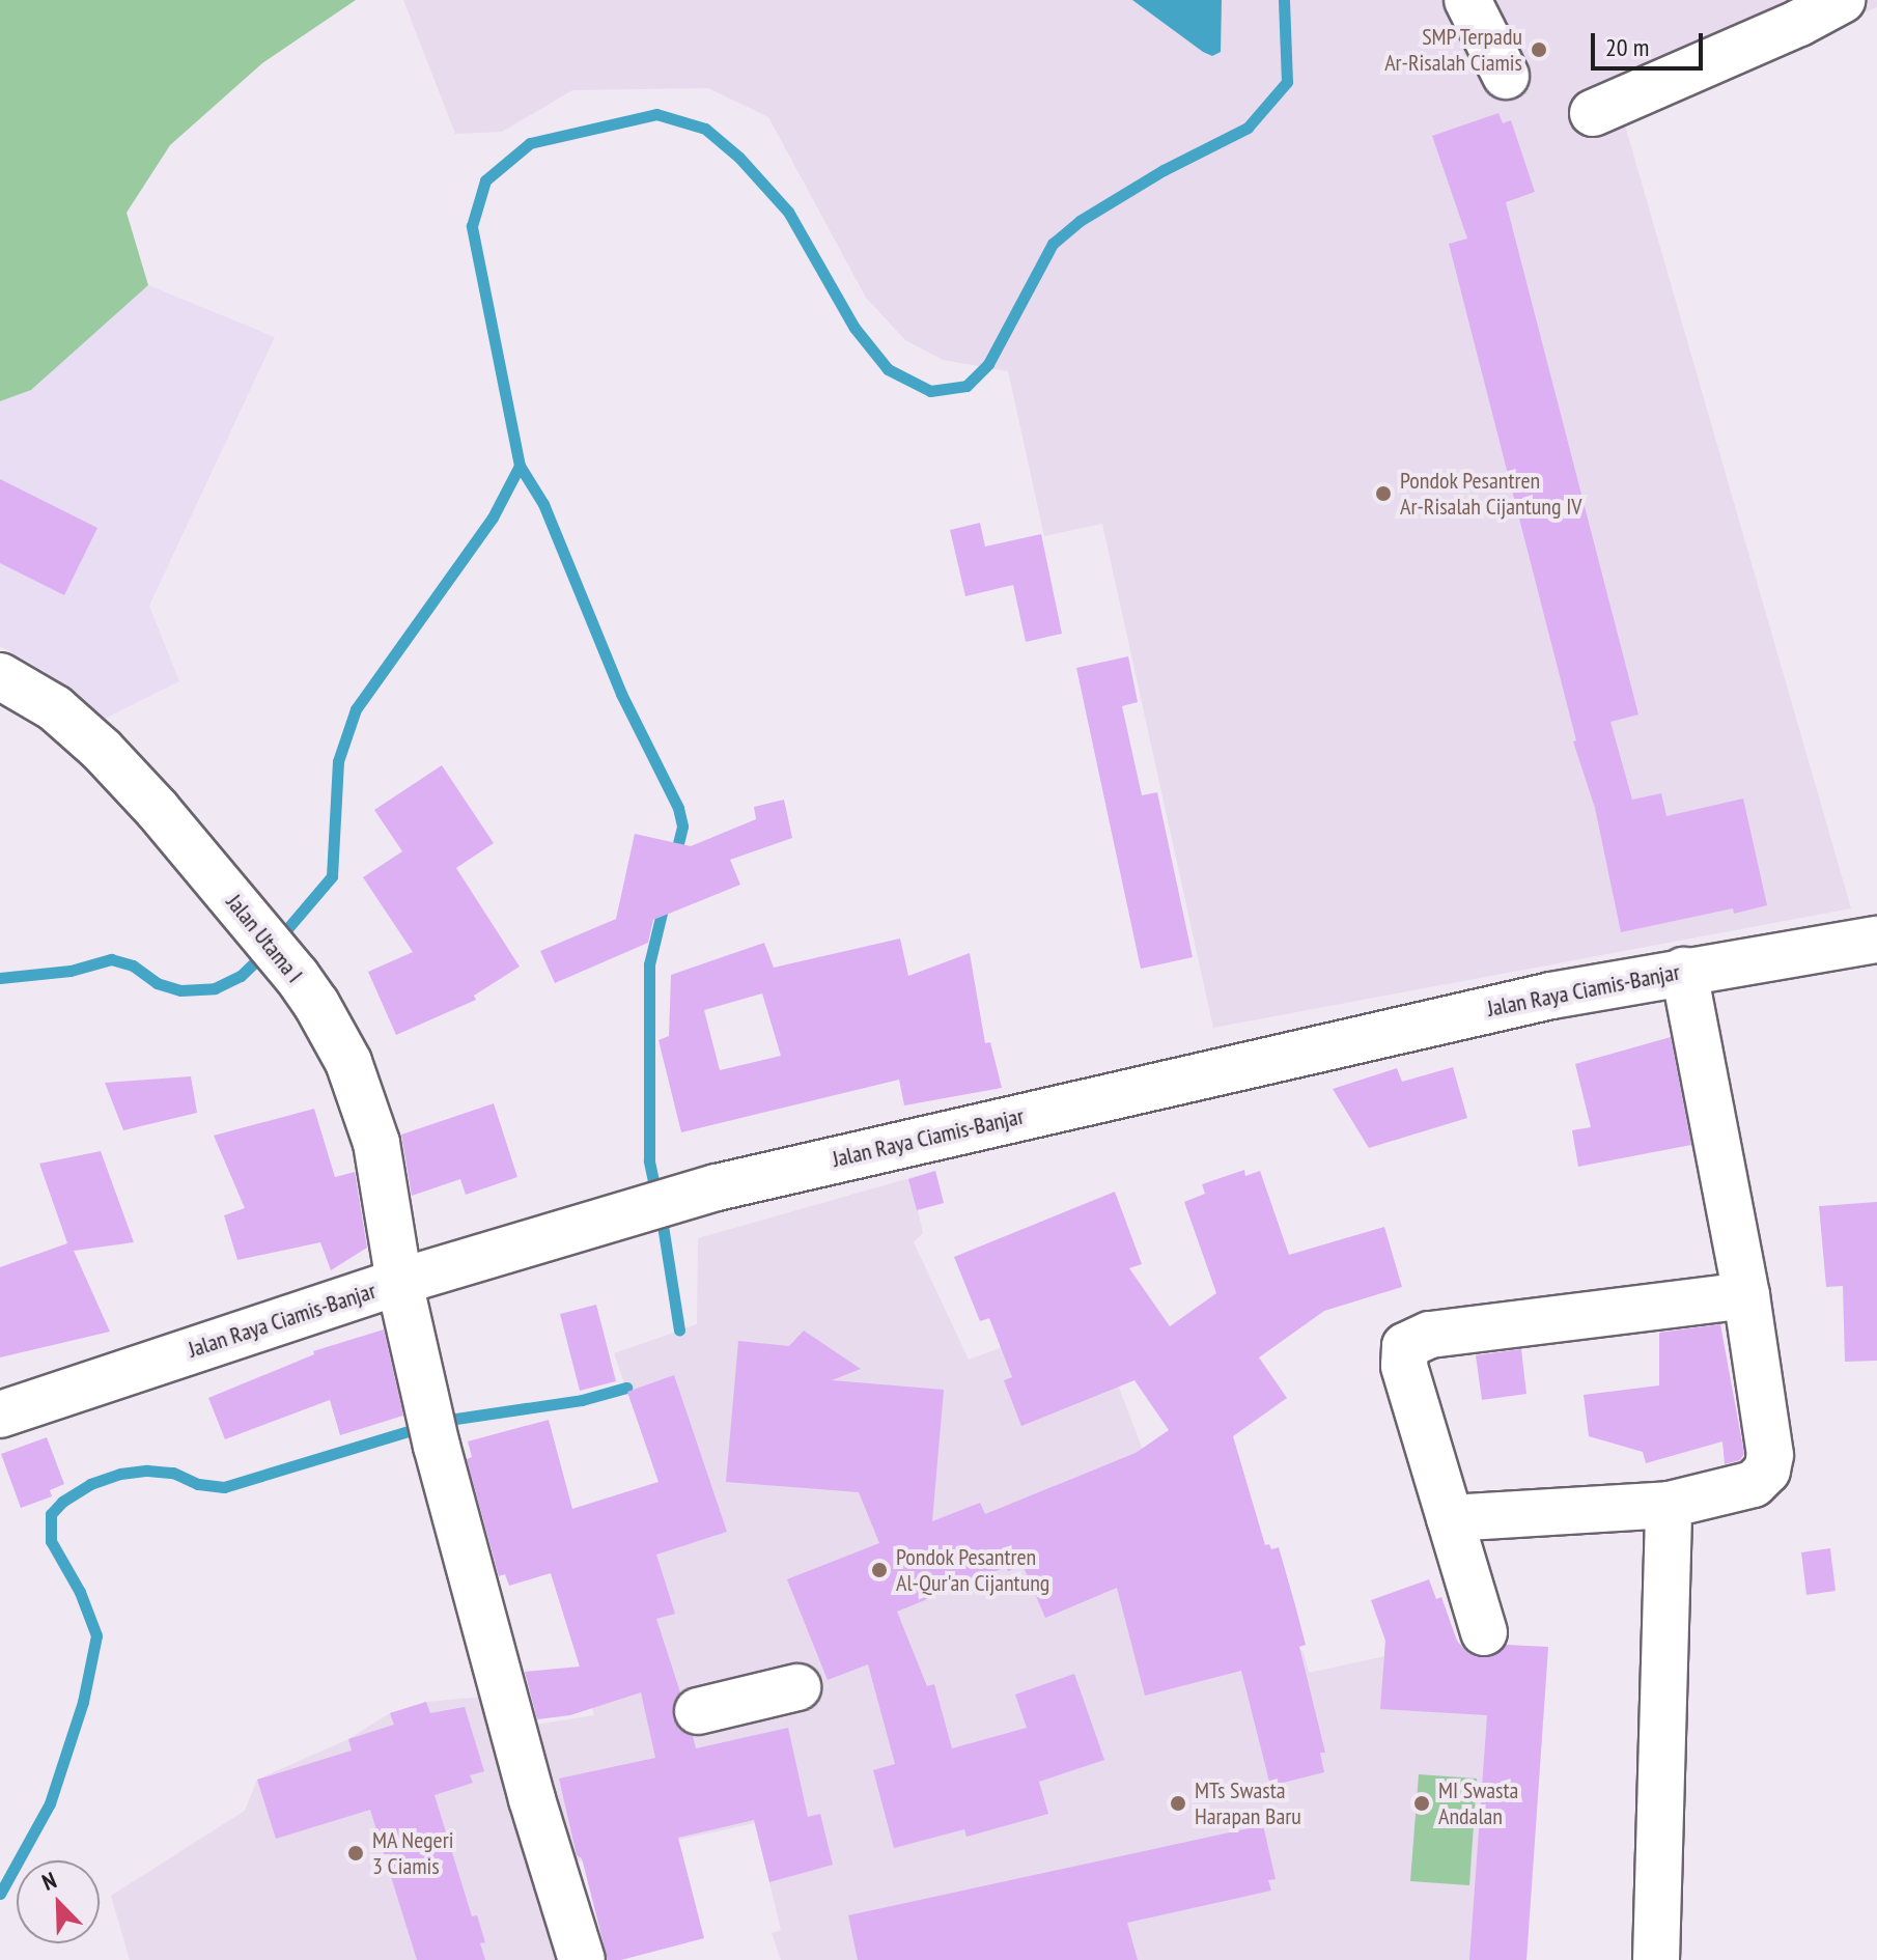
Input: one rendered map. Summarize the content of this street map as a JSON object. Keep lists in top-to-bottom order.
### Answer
{
  "streets": {
    "main road": ["Jalan Utama I", "Jalan Raya Ciamis-Banjar"]
  },
  "crossings": [
    ["Jalan Utama I", "Jalan Raya Ciamis-Banjar"]
  ],
  "places": [
    "SMP Terpadu Ar-Risalah Ciamis",
    "Pondok Pesantren Ar-Risalah Cijantung IV",
    "Pondok Pesantren Al-Qur'an Cijantung",
    "MTs Swasta Harapan Baru",
    "MI Swasta Andalan",
    "MA Negeri 3 Ciamis"
  ],
  "scale_bar": "20 m",
  "north": "top left"
}
